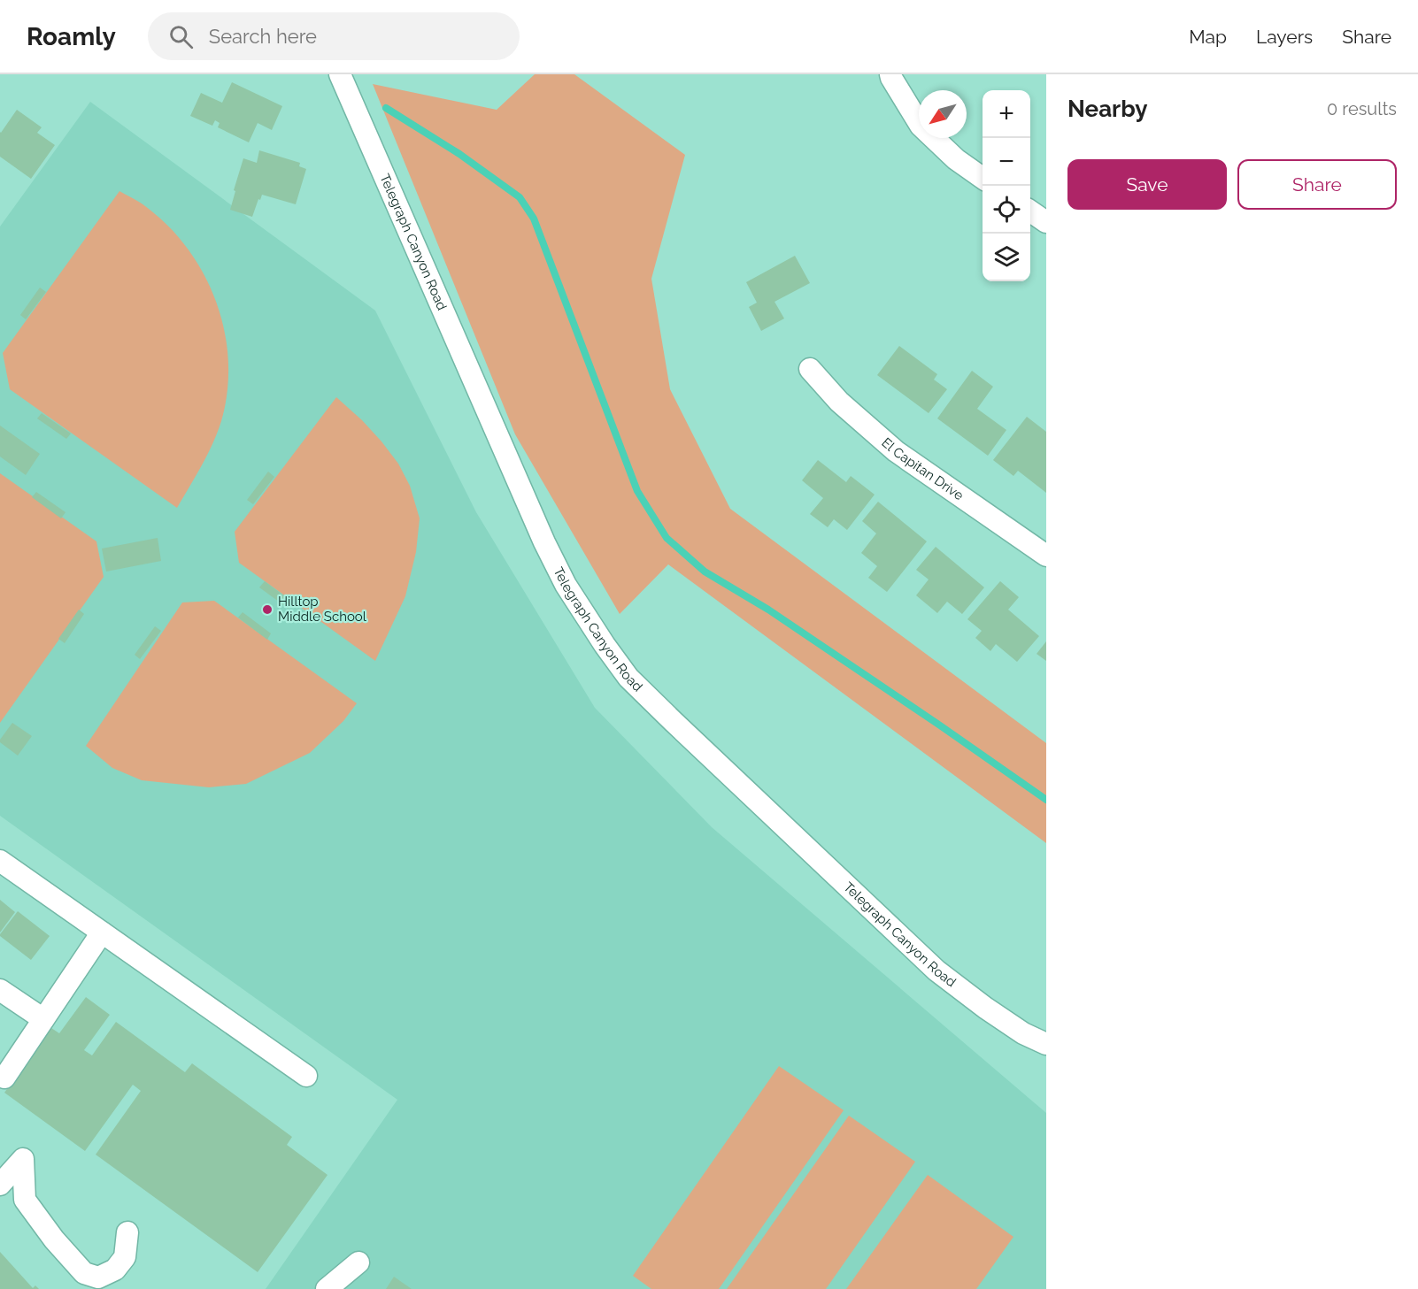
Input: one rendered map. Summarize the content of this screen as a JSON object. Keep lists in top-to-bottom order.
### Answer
{
  "streets": {
    "street": ["Telegraph Canyon Road", "El Capitan Drive"]
  },
  "places": ["Hilltop Middle School"],
  "north": "bottom left",
  "page": {
    "header": "Roamly",
    "search": "Search here",
    "nav": ["Map", "Layers", "Share"],
    "heading": ["Nearby", "0 results"],
    "map_buttons": ["+", "−"],
    "buttons": ["Save", "Share"]
  }
}
